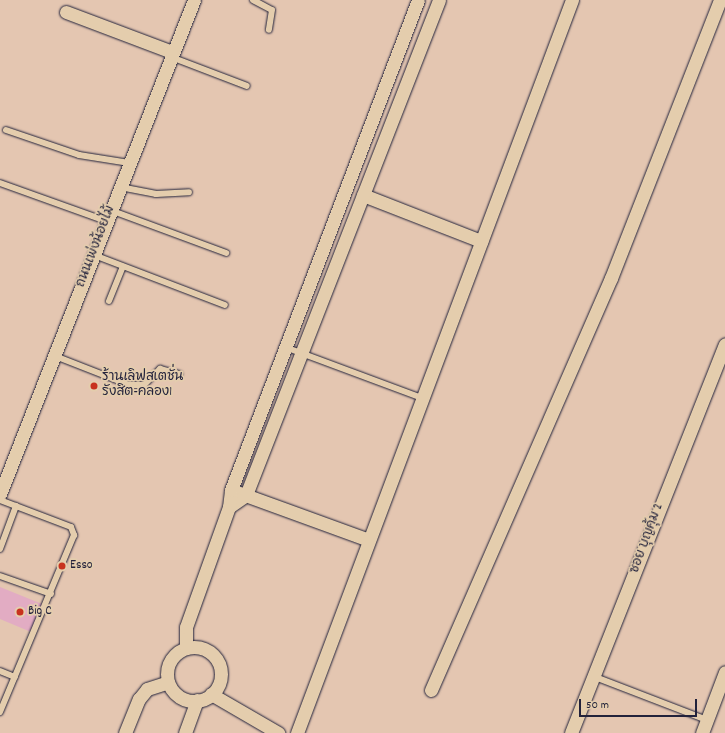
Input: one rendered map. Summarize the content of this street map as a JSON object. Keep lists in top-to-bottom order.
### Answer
{
  "streets": {
    "street": ["ถนนเพ่งน้อยไม้", "ซอย บุญคุ้ม 2"]
  },
  "places": ["ร้านเลิฟสเตชั่น รังสิต-คลอง1", "Esso", "Big C"],
  "scale_bar": "50 m"
}
